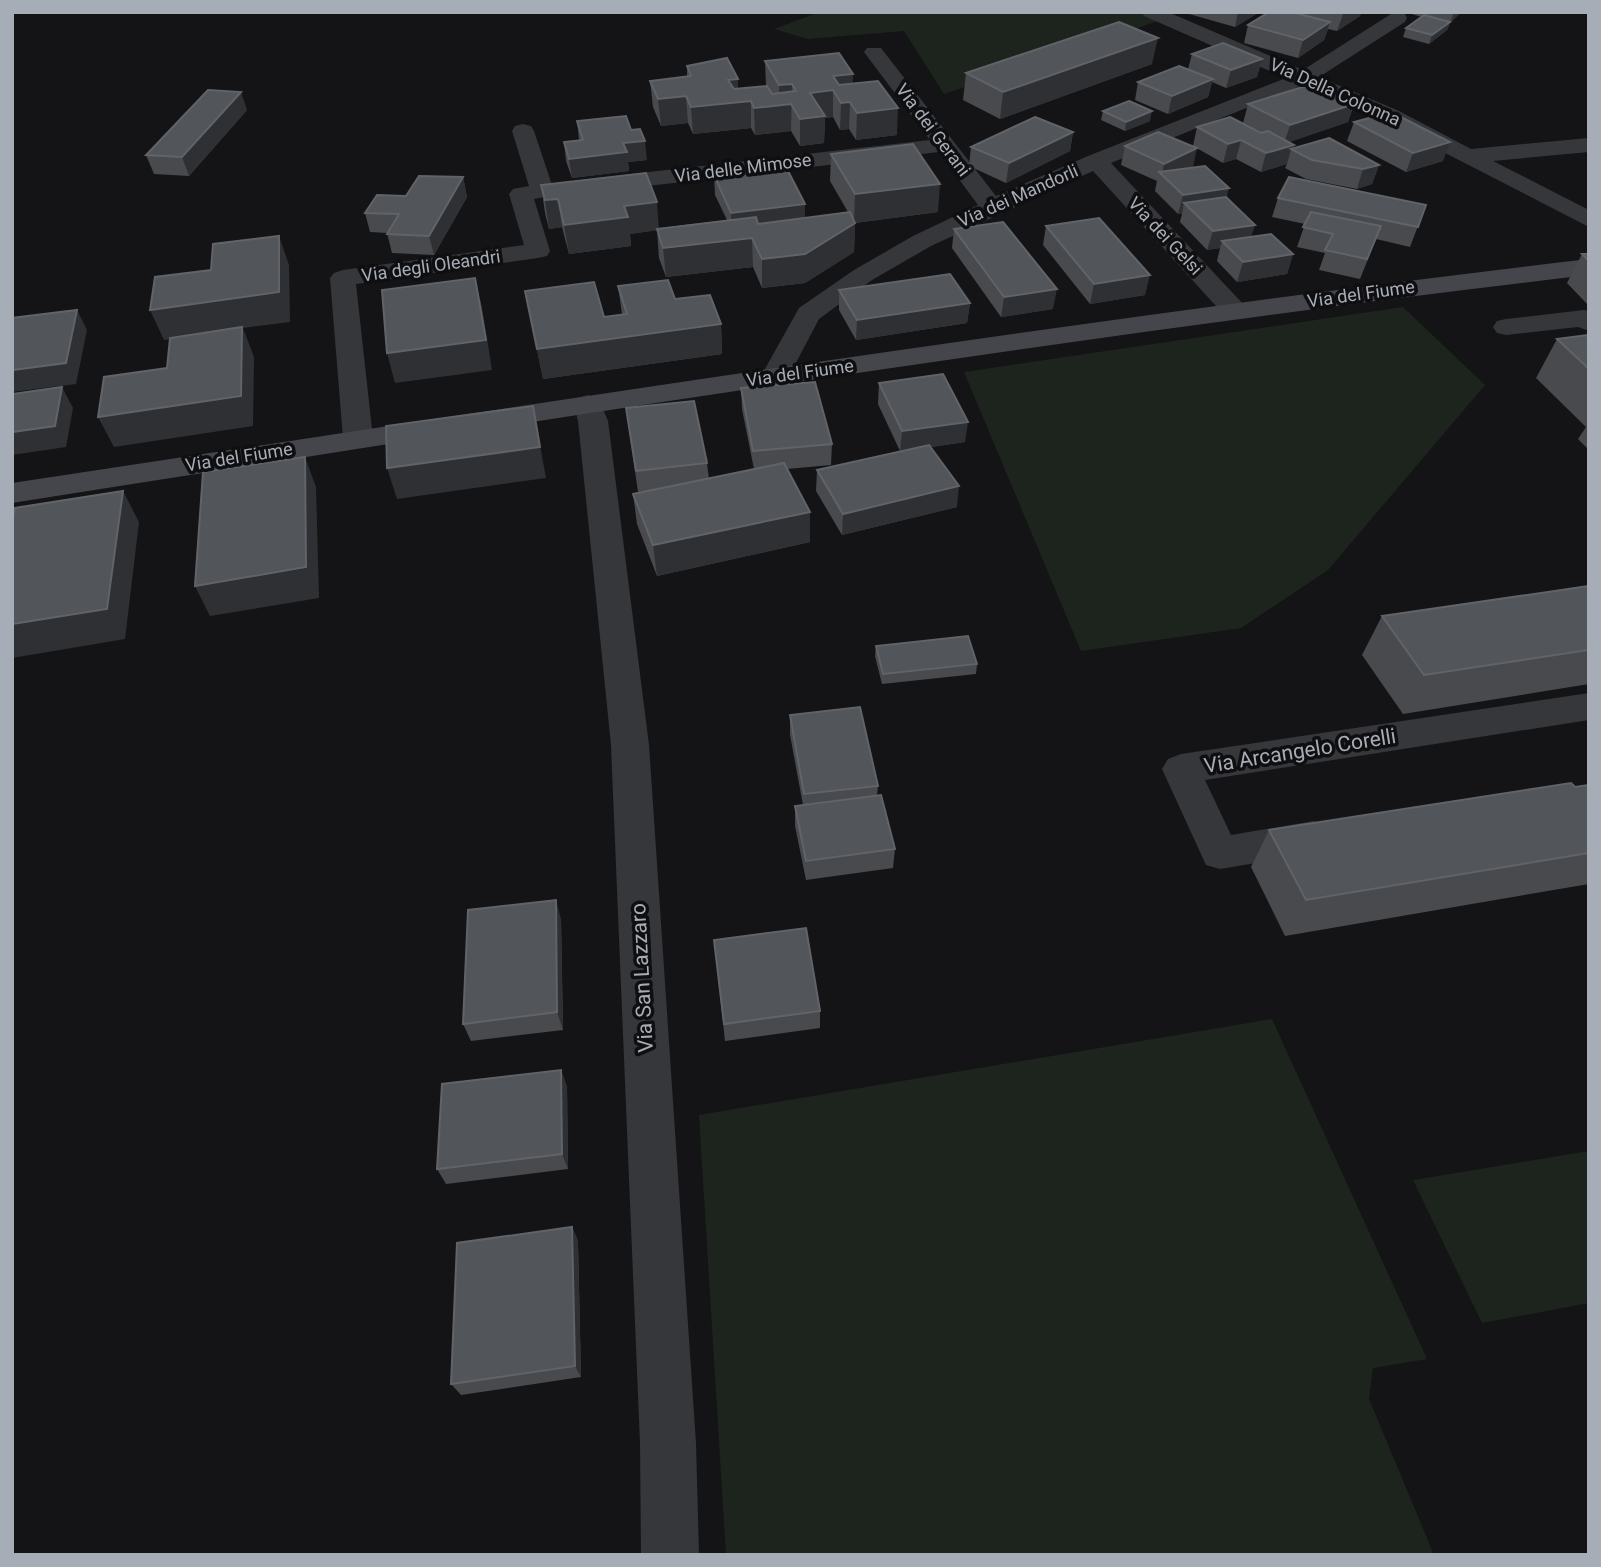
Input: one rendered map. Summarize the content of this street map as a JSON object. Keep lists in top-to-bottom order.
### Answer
{
  "streets": {
    "street": [
      "Via Della Colonna",
      "Via dei Gerani",
      "Via delle Mimose",
      "Via dei Mandorli",
      "Via dei Gelsi",
      "Via degli Oleandri",
      "Via del Fiume",
      "Via Arcangelo Corelli",
      "Via San Lazzaro"
    ]
  },
  "crossings": [
    ["Via Della Colonna", "Via dei Mandorli"],
    ["Via dei Gerani", "Via delle Mimose"],
    ["Via dei Gerani", "Via dei Mandorli"],
    ["Via delle Mimose", "Via degli Oleandri"],
    ["Via dei Mandorli", "Via dei Gelsi"],
    ["Via dei Mandorli", "Via del Fiume"],
    ["Via dei Gelsi", "Via del Fiume"],
    ["Via degli Oleandri", "Via del Fiume"],
    ["Via del Fiume", "Via San Lazzaro"]
  ]
}
